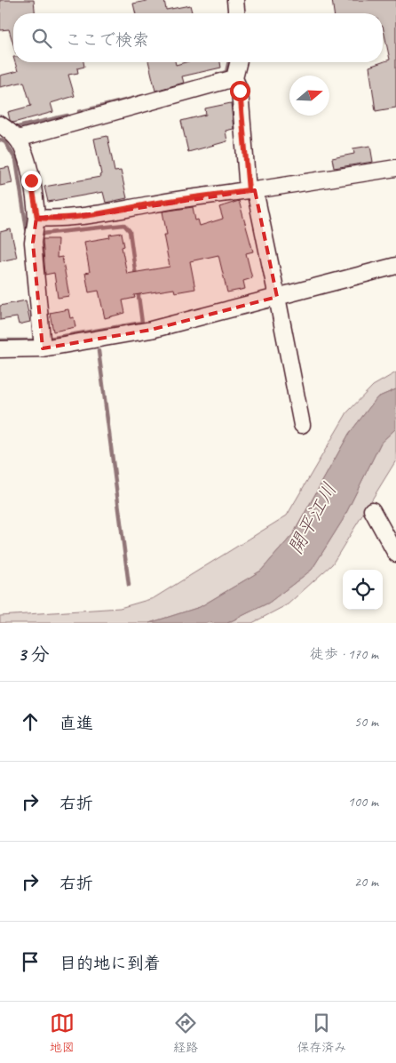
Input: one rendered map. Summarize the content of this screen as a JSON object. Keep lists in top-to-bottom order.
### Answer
{
  "water": ["開平江川"],
  "north": "right",
  "page": {
    "search": "ここで検索",
    "heading": ["3 分", "徒歩 · 170 m"],
    "list": [
      ["直進", "50 m"],
      ["右折", "100 m"],
      ["右折", "20 m"],
      "目的地に到着"
    ],
    "nav": ["地図", "経路", "保存済み"]
  }
}
